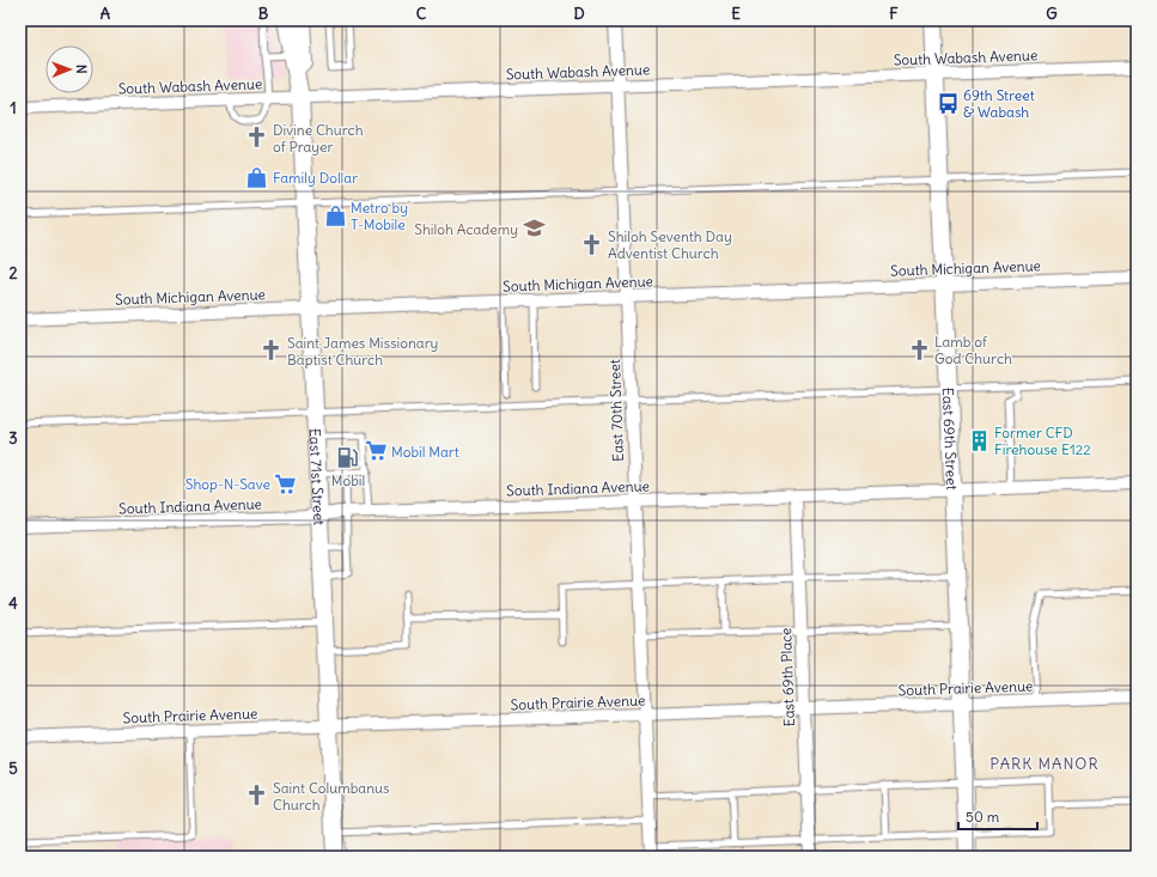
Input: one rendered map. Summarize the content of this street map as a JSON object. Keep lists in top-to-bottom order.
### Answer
{
  "streets": {
    "main road": ["East 69th Street", "East 71st Street"],
    "street": [
      "South Wabash Avenue",
      "South Michigan Avenue",
      "East 70th Street",
      "South Indiana Avenue",
      "East 69th Place",
      "South Prairie Avenue"
    ]
  },
  "crossings": [
    ["South Wabash Avenue", "East 70th Street"],
    ["South Wabash Avenue", "East 69th Street"],
    ["South Wabash Avenue", "East 71st Street"],
    ["South Michigan Avenue", "East 70th Street"],
    ["South Michigan Avenue", "East 69th Street"],
    ["South Michigan Avenue", "East 71st Street"],
    ["East 70th Street", "South Indiana Avenue"],
    ["East 70th Street", "South Prairie Avenue"],
    ["East 69th Street", "South Indiana Avenue"],
    ["East 69th Street", "South Prairie Avenue"],
    ["East 71st Street", "South Indiana Avenue"],
    ["East 71st Street", "South Prairie Avenue"],
    ["South Indiana Avenue", "East 69th Place"],
    ["East 69th Place", "South Prairie Avenue"]
  ],
  "districts": ["PARK MANOR"],
  "places": {
    "bus stop": ["69th Street & Wabash"],
    "church": [
      "Divine Church of Prayer",
      "Shiloh Seventh Day Adventist Church",
      "Lamb of God Church",
      "Saint James Missionary Baptist Church",
      "Saint Columbanus Church"
    ],
    "shop": ["Family Dollar", "Metro by T-Mobile"],
    "school or university": ["Shiloh Academy"],
    "building": ["Former CFD Firehouse E122"],
    "supermarket": ["Mobil Mart", "Shop-N-Save"],
    "fuel station": ["Mobil"]
  },
  "scale_bar": "50 m",
  "north": "right",
  "grid": {
    "columns": [
      "A",
      "B",
      "C",
      "D",
      "E",
      "F",
      "G"
    ],
    "rows": [
      "1",
      "2",
      "3",
      "4",
      "5"
    ]
  }
}
